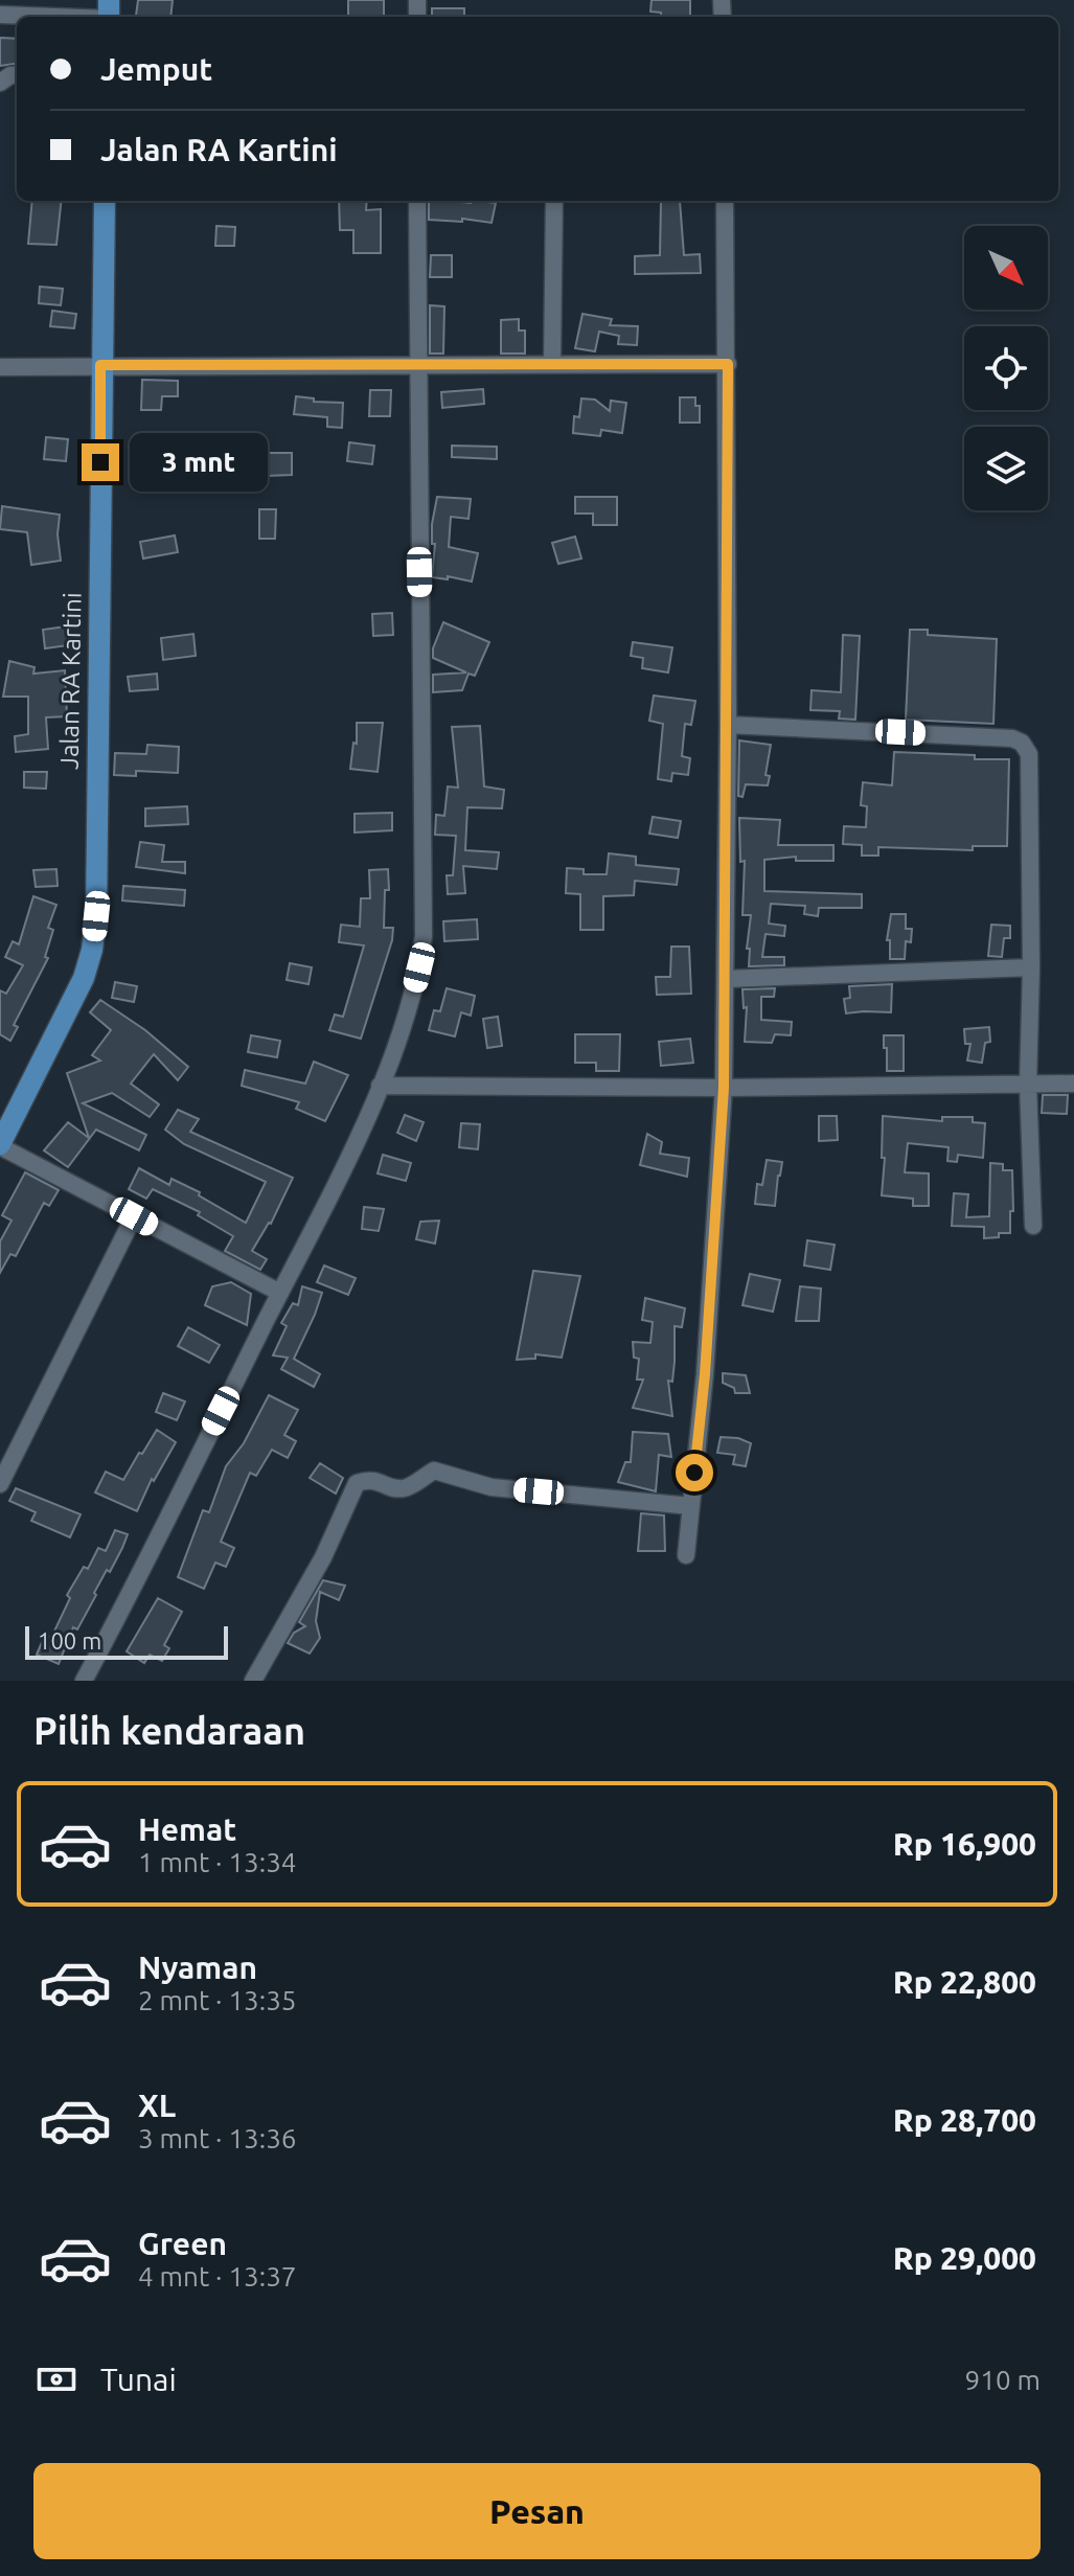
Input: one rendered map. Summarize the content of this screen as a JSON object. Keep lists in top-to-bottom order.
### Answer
{
  "streets": {
    "main road": ["Jalan RA Kartini"]
  },
  "scale_bar": "100 m",
  "north": "bottom right",
  "page": {
    "banner": ["Jemput", "Jalan RA Kartini"],
    "bubble": "3 mnt",
    "scale": "100 m",
    "heading": "Pilih kendaraan",
    "list": [
      {
        "name": "Hemat",
        "note": "1 mnt · 13:34",
        "value": "Rp 16,900"
      },
      {
        "name": "Nyaman",
        "note": "2 mnt · 13:35",
        "value": "Rp 22,800"
      },
      {
        "name": "XL",
        "note": "3 mnt · 13:36",
        "value": "Rp 28,700"
      },
      {
        "name": "Green",
        "note": "4 mnt · 13:37",
        "value": "Rp 29,000"
      }
    ],
    "pay": ["Tunai", "910 m"],
    "buttons": "Pesan"
  }
}
